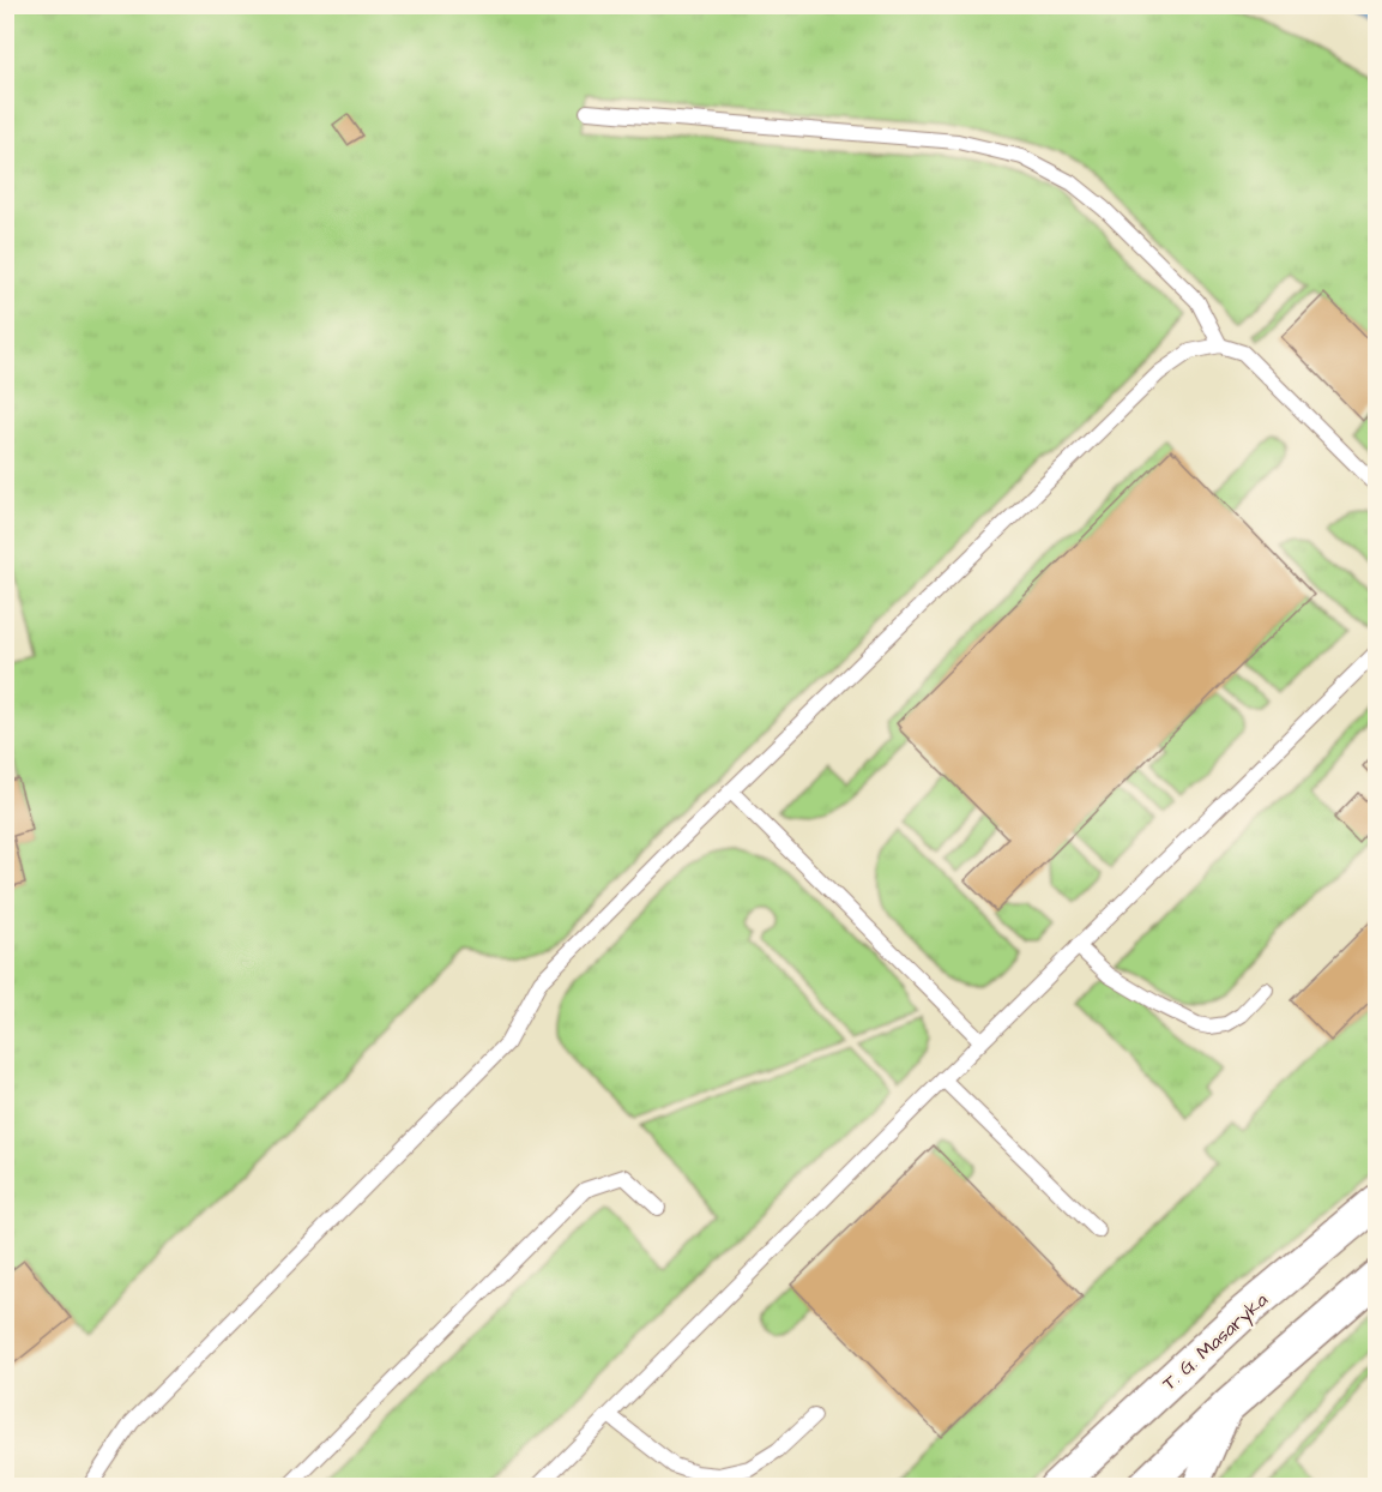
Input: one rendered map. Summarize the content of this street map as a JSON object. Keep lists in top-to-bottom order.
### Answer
{
  "streets": {
    "street": ["T. G. Masaryka"]
  }
}
